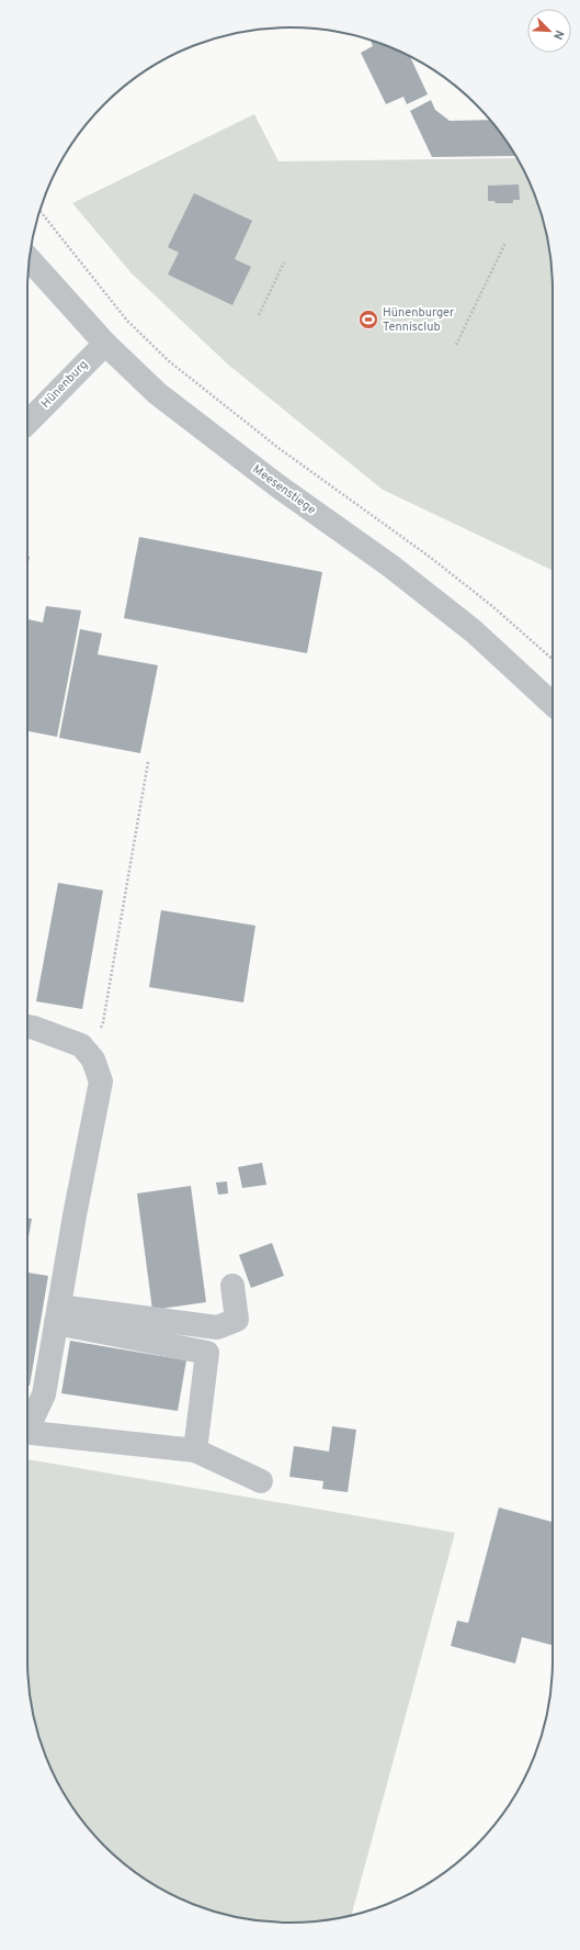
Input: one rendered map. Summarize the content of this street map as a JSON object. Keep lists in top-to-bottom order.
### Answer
{
  "streets": {
    "street": ["Hünenburg", "Meesenstiege"]
  },
  "crossings": [
    ["Hünenburg", "Meesenstiege"]
  ],
  "places": {
    "sports": ["Hünenburger Tennisclub"]
  },
  "north": "bottom right"
}
